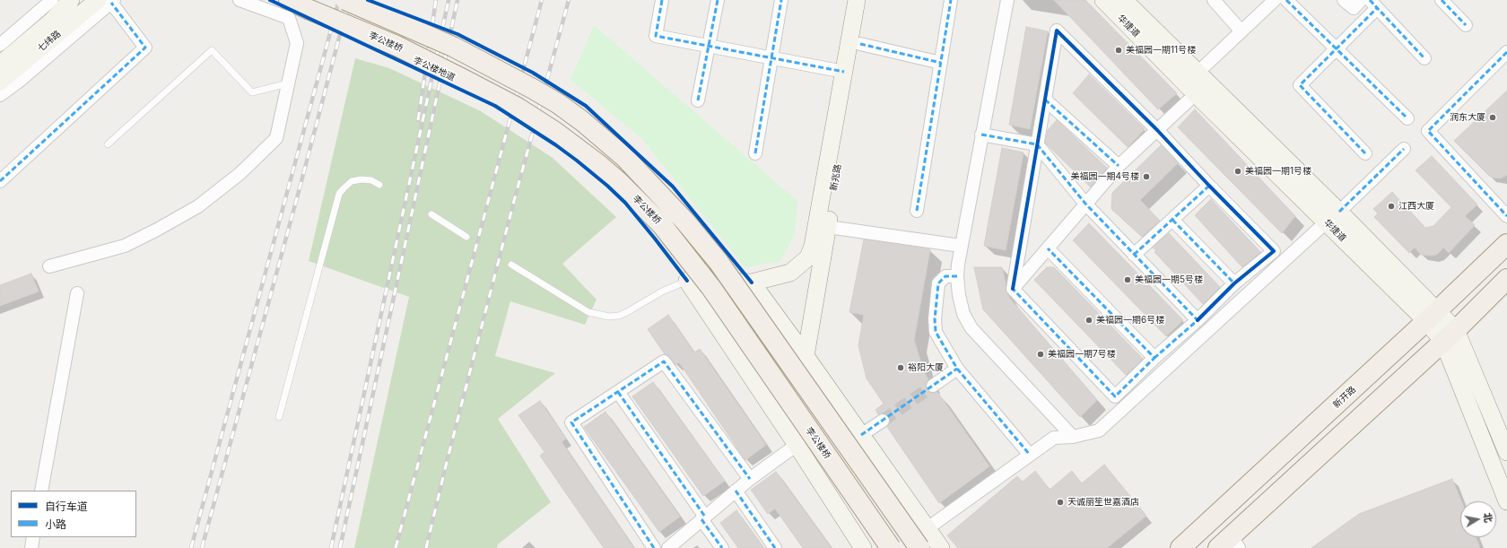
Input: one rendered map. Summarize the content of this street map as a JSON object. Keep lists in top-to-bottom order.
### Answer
{
  "streets": {
    "main road": ["李公楼桥", "新开路"],
    "street": ["华捷道", "七纬路", "新兆路"],
    "cycle path": ["李公楼地道"]
  },
  "crossings": [
    ["华捷道", "新开路"]
  ],
  "places": [
    "美福园一期11号楼",
    "润东大厦",
    "美福园一期1号楼",
    "美福园一期4号楼",
    "江西大厦",
    "美福园一期5号楼",
    "美福园一期6号楼",
    "美福园一期7号楼",
    "裕阳大厦",
    "天诚丽笙世嘉酒店"
  ],
  "legend": ["自行车道", "小路"],
  "north": "right"
}
